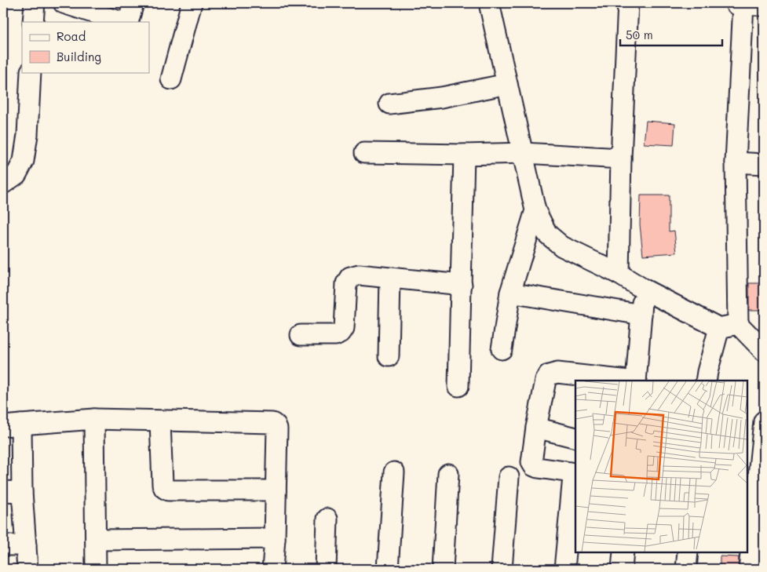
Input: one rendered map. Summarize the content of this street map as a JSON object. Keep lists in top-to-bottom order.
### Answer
{
  "legend": ["Road", "Building"],
  "scale_bar": "50 m"
}
